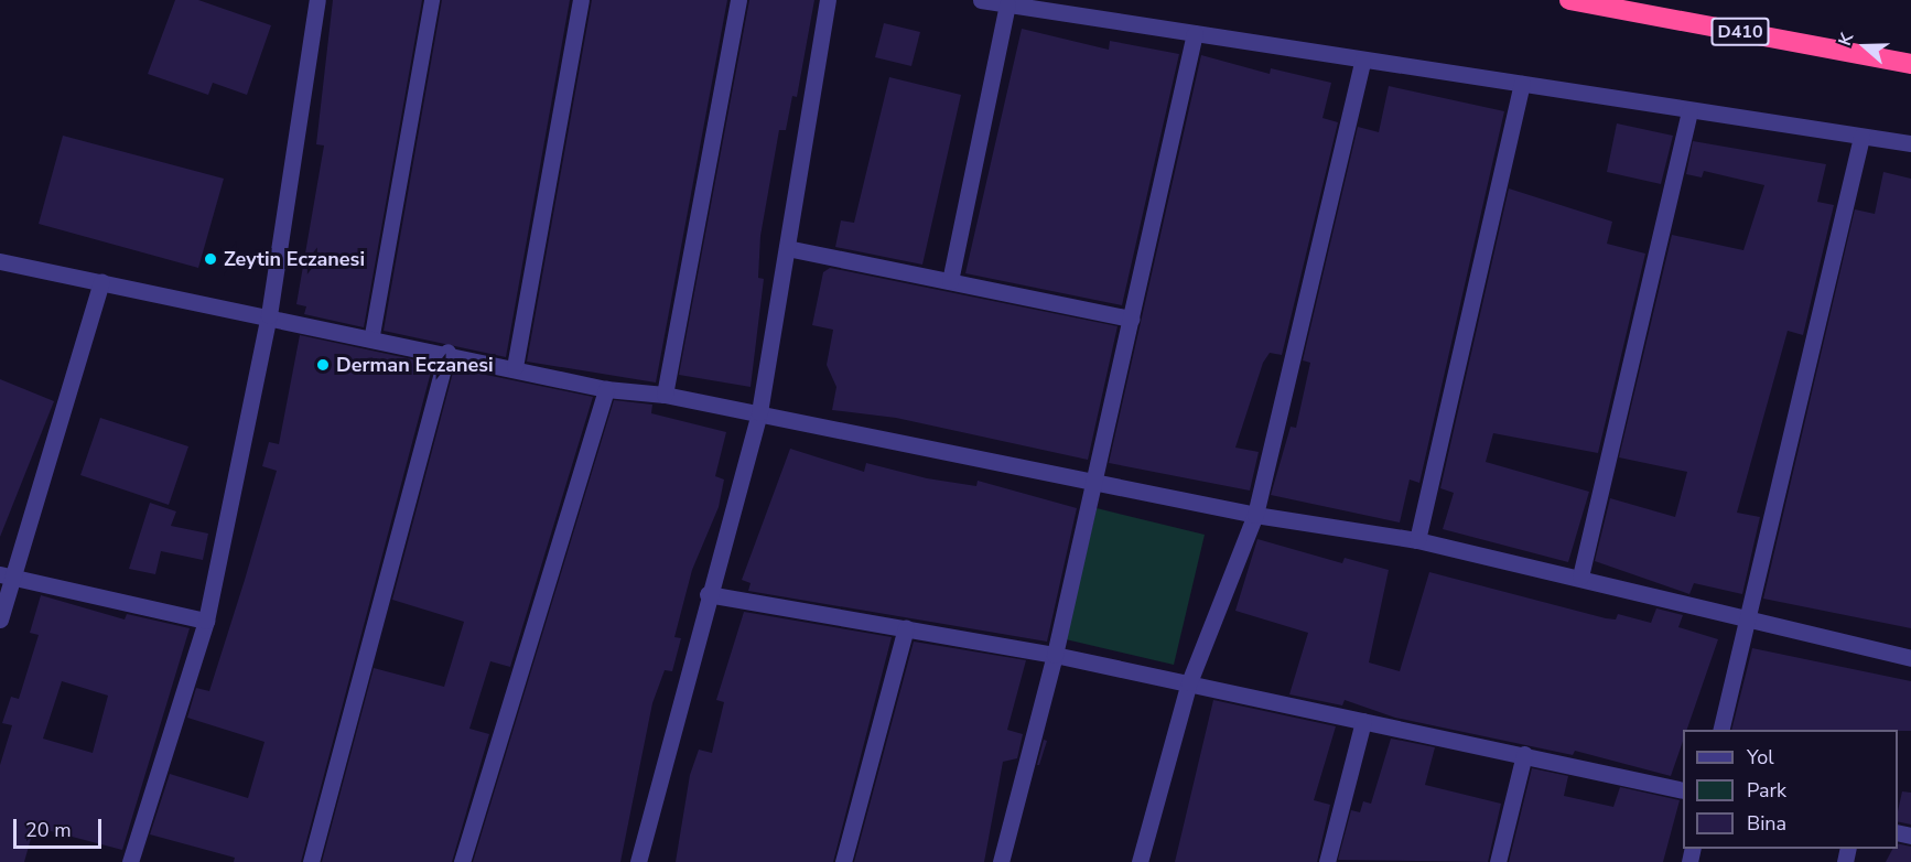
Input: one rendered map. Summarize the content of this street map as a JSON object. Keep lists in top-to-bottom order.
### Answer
{
  "streets": {
    "highway": ["D410"]
  },
  "places": ["Zeytin Eczanesi", "Derman Eczanesi"],
  "legend": ["Yol", "Park", "Bina"],
  "scale_bar": "20 m",
  "north": "left"
}
